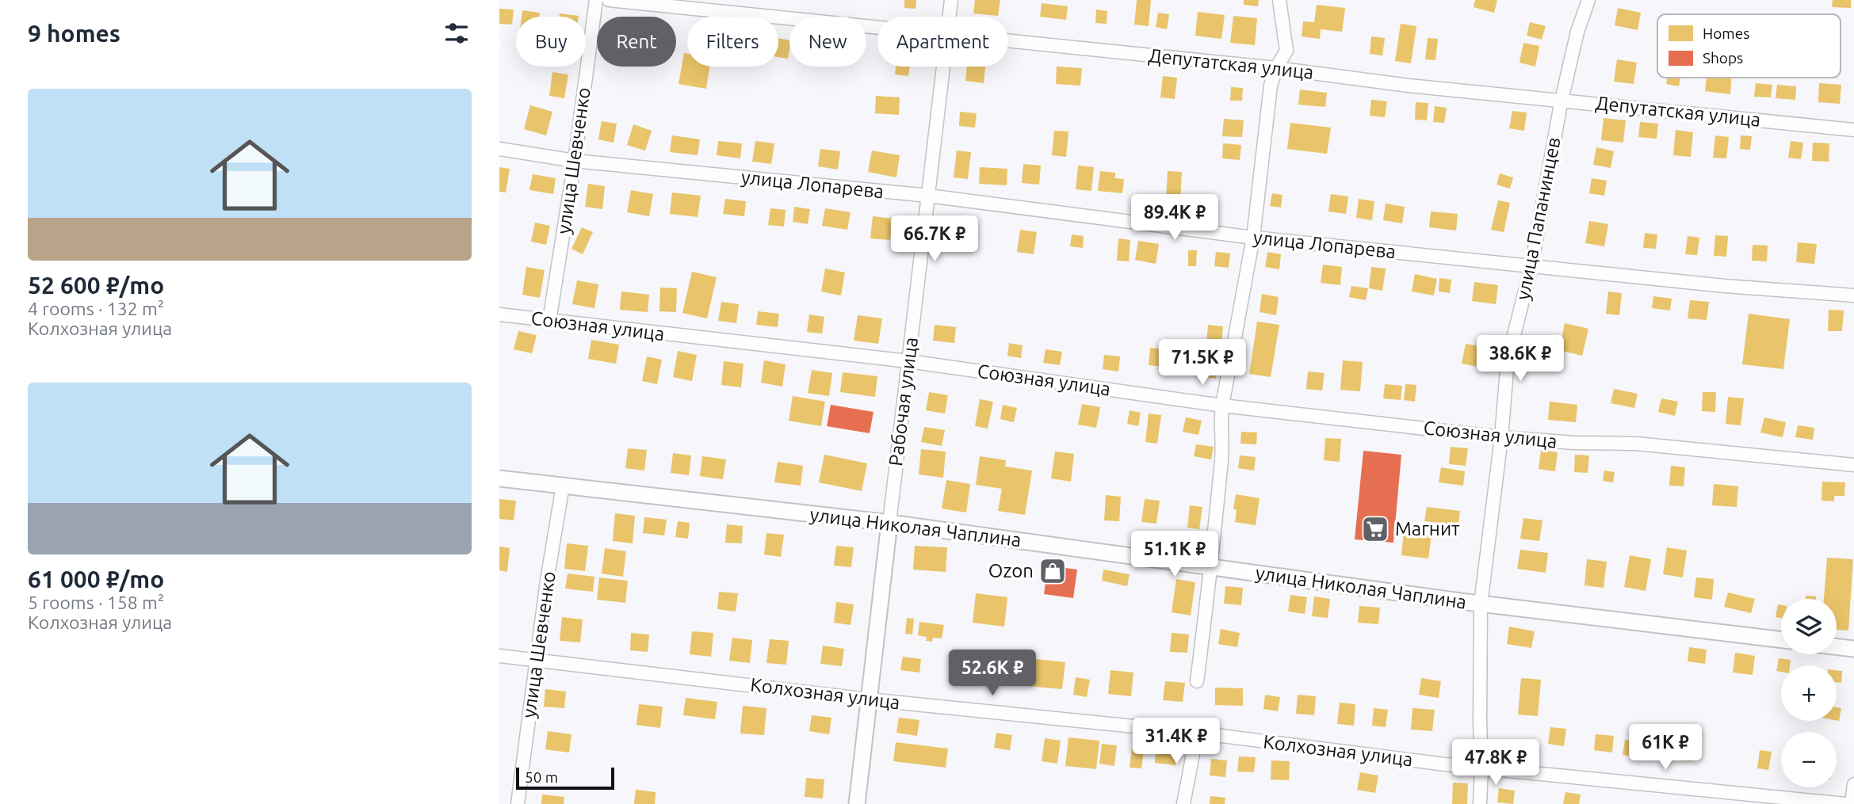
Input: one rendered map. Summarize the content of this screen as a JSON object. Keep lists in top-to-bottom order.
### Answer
{
  "streets": {
    "street": [
      "Депутатская улица",
      "улица Шевченко",
      "улица Лопарева",
      "улица Папанинцев",
      "Союзная улица",
      "Рабочая улица",
      "улица Николая Чаплина",
      "Колхозная улица"
    ]
  },
  "crossings": [
    ["Депутатская улица", "улица Папанинцев"],
    ["улица Шевченко", "улица Лопарева"],
    ["улица Шевченко", "Союзная улица"],
    ["улица Шевченко", "улица Николая Чаплина"],
    ["улица Шевченко", "Колхозная улица"],
    ["улица Лопарева", "улица Папанинцев"],
    ["улица Лопарева", "Рабочая улица"],
    ["улица Папанинцев", "Союзная улица"],
    ["улица Папанинцев", "улица Николая Чаплина"],
    ["улица Папанинцев", "Колхозная улица"],
    ["Союзная улица", "Рабочая улица"],
    ["Рабочая улица", "улица Николая Чаплина"],
    ["Рабочая улица", "Колхозная улица"]
  ],
  "places": {
    "supermarket": ["Магнит"],
    "shop": ["Ozon"]
  },
  "legend": ["Homes", "Shops"],
  "scale_bar": "50 m",
  "page": {
    "heading": "9 homes",
    "chip": [
      "Buy",
      "Rent",
      "Filters",
      "New",
      "Apartment"
    ],
    "list": [
      {
        "name": "52 600 ₽/mo",
        "note": "4 rooms · 132 m² · Колхозная улица"
      },
      {
        "name": "61 000 ₽/mo",
        "note": "5 rooms · 158 m² · Колхозная улица"
      }
    ],
    "price": [
      "89.4K ₽",
      "66.7K ₽",
      "38.6K ₽",
      "71.5K ₽",
      "51.1K ₽",
      "52.6K ₽",
      "31.4K ₽",
      "61K ₽",
      "47.8K ₽"
    ],
    "map_buttons": ["+", "−"],
    "scale": "50 m"
  }
}
